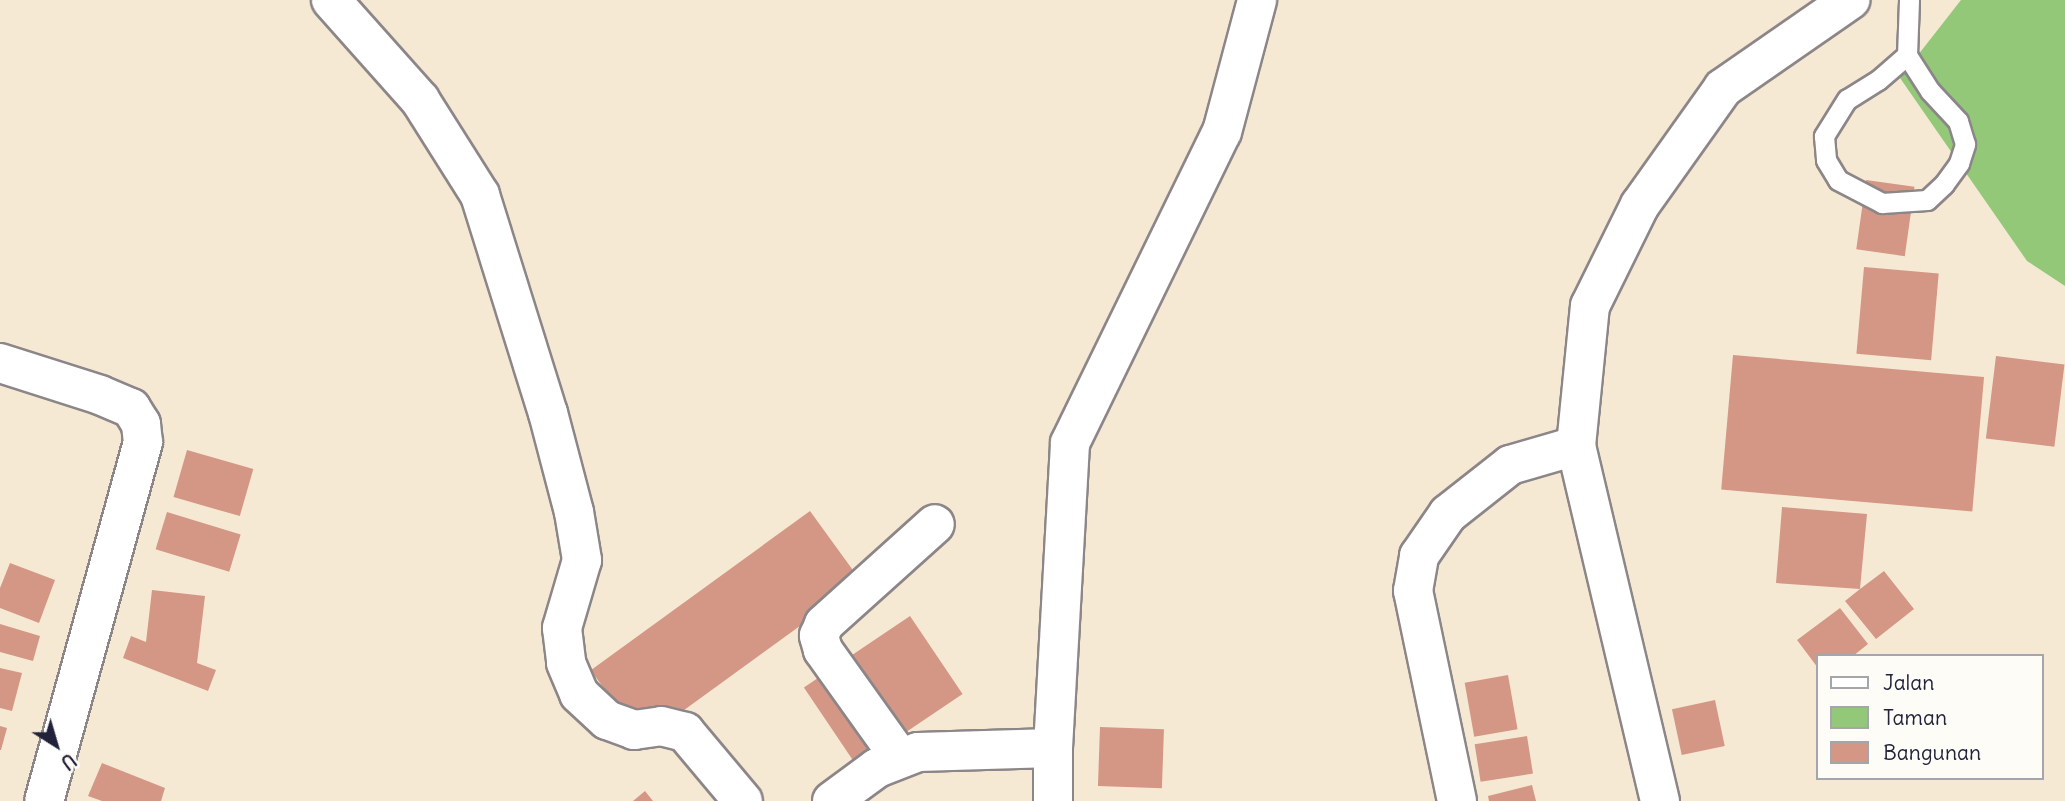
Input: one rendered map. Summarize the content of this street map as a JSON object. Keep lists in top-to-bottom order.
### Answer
{
  "legend": ["Jalan", "Taman", "Bangunan"],
  "north": "bottom right"
}
